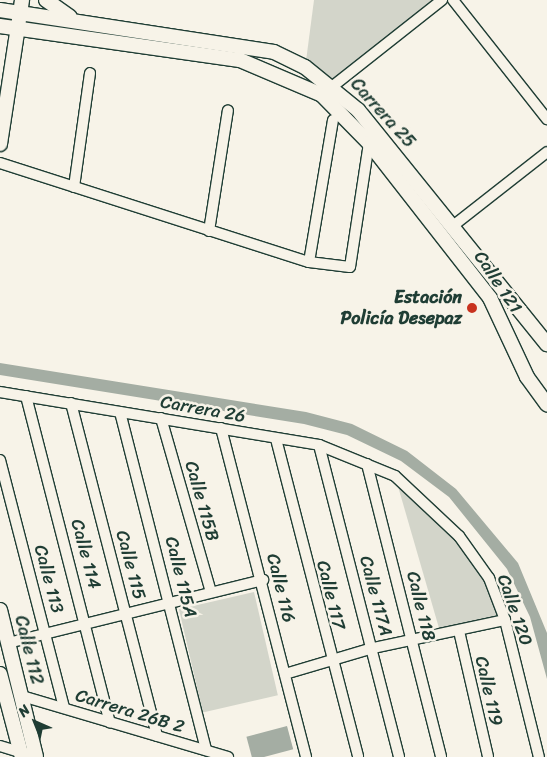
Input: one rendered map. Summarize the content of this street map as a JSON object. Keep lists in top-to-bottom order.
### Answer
{
  "streets": {
    "main road": ["Carrera 25", "Calle 121", "Calle 112"],
    "street": [
      "Carrera 26",
      "Calle 115B",
      "Calle 114",
      "Calle 115",
      "Calle 115A",
      "Calle 113",
      "Calle 116",
      "Calle 117",
      "Calle 117A",
      "Calle 118",
      "Calle 120",
      "Calle 119",
      "Carrera 26B 2"
    ]
  },
  "crossings": [
    ["Carrera 25", "Calle 121"],
    ["Carrera 26", "Calle 115B"],
    ["Carrera 26", "Calle 114"],
    ["Carrera 26", "Calle 115"],
    ["Carrera 26", "Calle 115A"],
    ["Carrera 26", "Calle 116"],
    ["Carrera 26", "Calle 117"],
    ["Carrera 26", "Calle 117A"],
    ["Carrera 26", "Calle 118"],
    ["Carrera 26", "Calle 120"],
    ["Calle 114", "Carrera 26B 2"],
    ["Calle 115", "Carrera 26B 2"],
    ["Calle 115A", "Carrera 26B 2"],
    ["Calle 113", "Carrera 26B 2"],
    ["Calle 112", "Carrera 26B 2"]
  ],
  "places": ["Estación Policía Desepaz"],
  "north": "top left"
}
